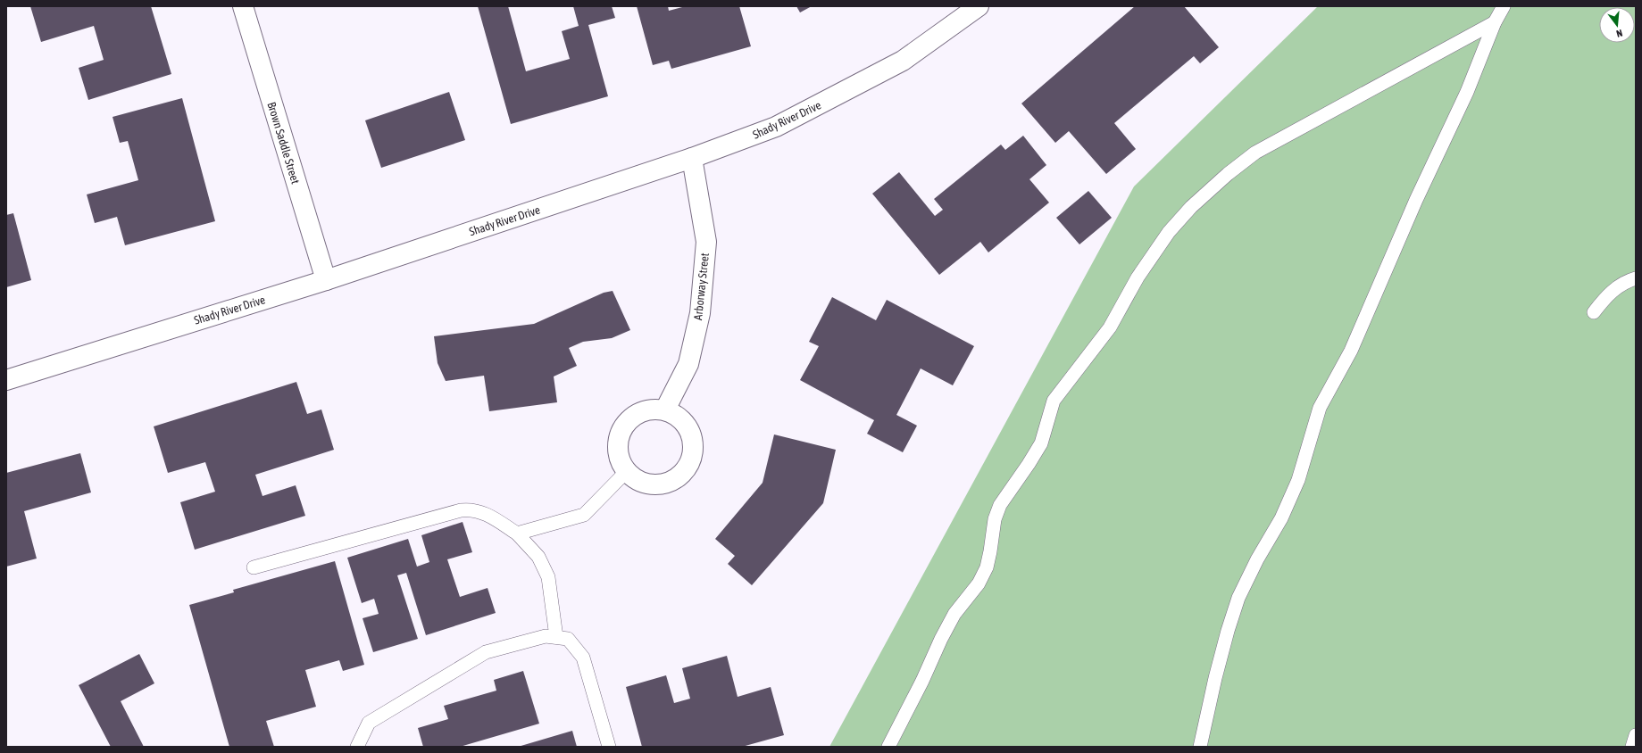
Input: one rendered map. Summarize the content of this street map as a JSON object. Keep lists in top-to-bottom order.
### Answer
{
  "streets": {
    "street": ["Shady River Drive", "Brown Saddle Street", "Arborway Street"]
  },
  "crossings": [
    ["Shady River Drive", "Brown Saddle Street"],
    ["Shady River Drive", "Arborway Street"]
  ],
  "north": "bottom"
}
